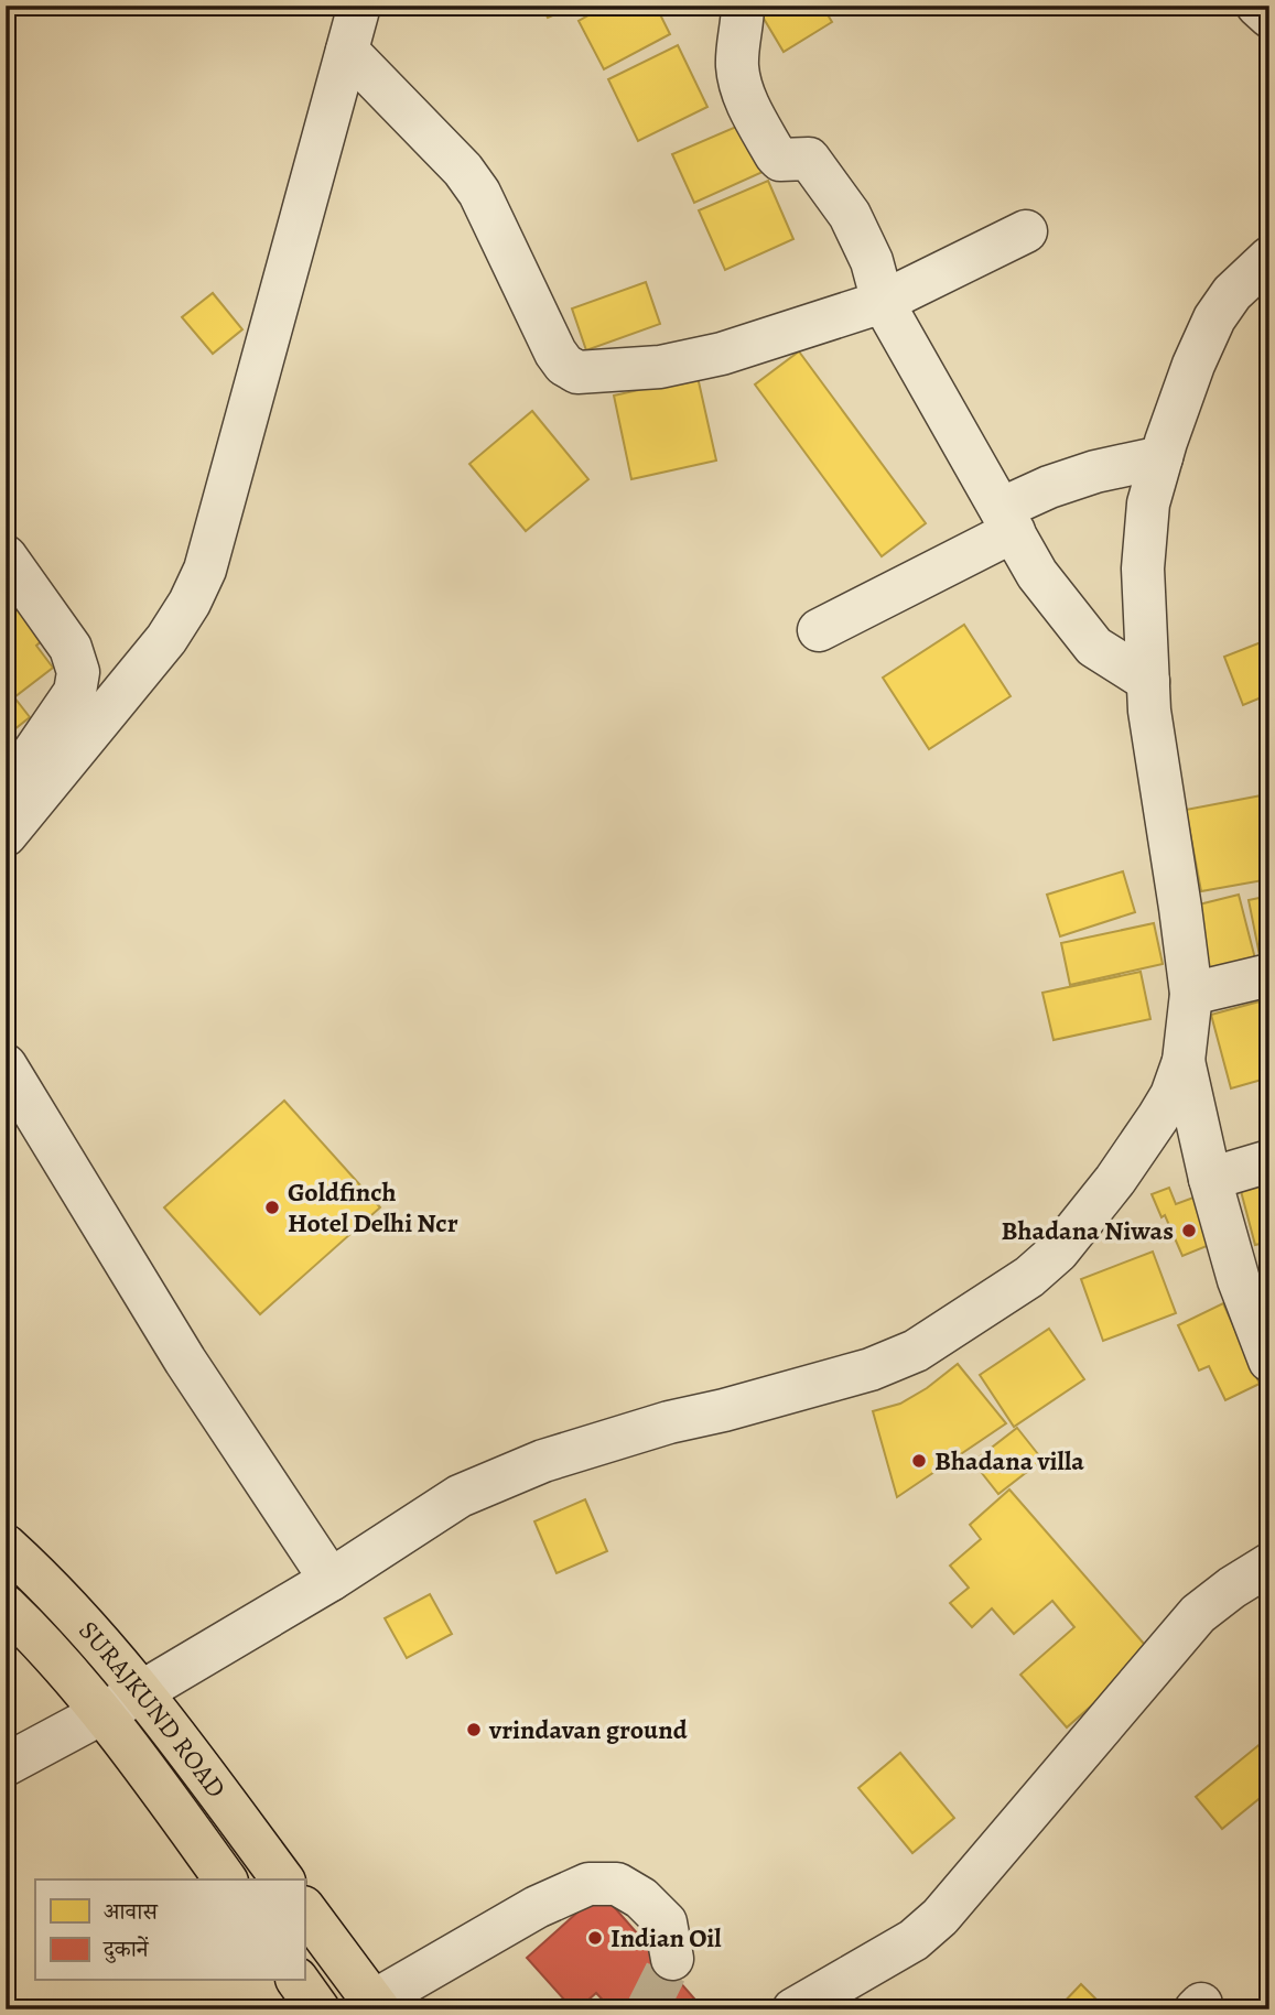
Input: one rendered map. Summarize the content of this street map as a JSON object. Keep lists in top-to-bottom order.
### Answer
{
  "streets": {
    "main road": ["SURAJKUND ROAD"]
  },
  "places": [
    "Goldfinch Hotel Delhi Ncr",
    "Bhadana Niwas",
    "Bhadana villa",
    "vrindavan ground",
    "Indian Oil"
  ],
  "legend": ["आवास", "दुकानें"]
}
